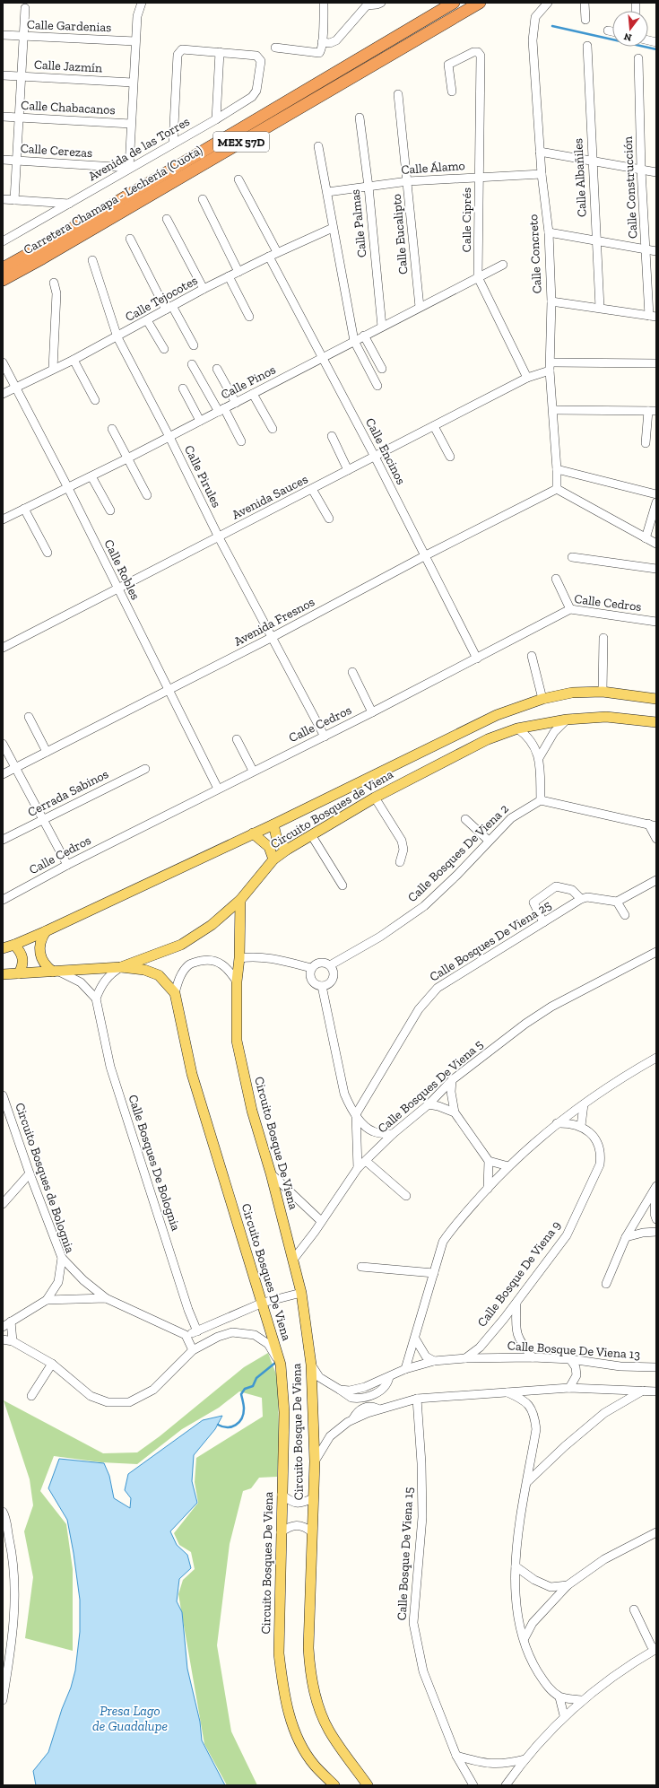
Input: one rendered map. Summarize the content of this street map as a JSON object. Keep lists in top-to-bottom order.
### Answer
{
  "streets": {
    "highway": ["MEX 57D", "Carretera Chamapa - Lechería (Cuota)"],
    "main road": ["Circuito Bosques de Viena", "Circuito Bosque De Viena", "Circuito Bosques De Viena"],
    "street": [
      "Calle Gardenias",
      "Calle Jazmín",
      "Calle Chabacanos",
      "Avenida de las Torres",
      "Calle Cerezas",
      "Calle Álamo",
      "Calle Albañiles",
      "Calle Construcción",
      "Calle Ciprés",
      "Calle Palmas",
      "Calle Eucalipto",
      "Calle Concreto",
      "Calle Tejocotes",
      "Calle Pinos",
      "Calle Encinos",
      "Calle Pirules",
      "Avenida Sauces",
      "Calle Robles",
      "Calle Cedros",
      "Avenida Fresnos",
      "Cerrada Sabinos",
      "Calle Bosques De Viena 2",
      "Calle Bosques De Viena 25",
      "Calle Bosques De Viena 5",
      "Calle Bosques De Bolognia",
      "Circuito Bosques de Bolognia",
      "Calle Bosque De Viena 9",
      "Calle Bosque De Viena 13",
      "Calle Bosque De Viena 15"
    ]
  },
  "crossings": [
    ["Avenida de las Torres", "Calle Cerezas"],
    ["Calle Álamo", "Calle Ciprés"],
    ["Calle Álamo", "Calle Palmas"],
    ["Calle Álamo", "Calle Eucalipto"],
    ["Calle Álamo", "Calle Concreto"],
    ["Calle Ciprés", "Calle Pinos"],
    ["Calle Ciprés", "Avenida Sauces"],
    ["Calle Palmas", "Calle Pinos"],
    ["Calle Eucalipto", "Calle Pinos"],
    ["Calle Concreto", "Avenida Sauces"],
    ["Calle Concreto", "Avenida Fresnos"],
    ["Calle Tejocotes", "Calle Encinos"],
    ["Calle Tejocotes", "Calle Pirules"],
    ["Calle Tejocotes", "Calle Robles"],
    ["Calle Pinos", "Calle Encinos"],
    ["Calle Pinos", "Calle Pirules"],
    ["Calle Pinos", "Calle Robles"],
    ["Calle Encinos", "Avenida Sauces"],
    ["Calle Encinos", "Calle Cedros"],
    ["Calle Encinos", "Avenida Fresnos"],
    ["Calle Pirules", "Avenida Sauces"],
    ["Calle Pirules", "Calle Cedros"],
    ["Calle Pirules", "Avenida Fresnos"],
    ["Avenida Sauces", "Calle Robles"],
    ["Calle Robles", "Calle Cedros"],
    ["Calle Robles", "Avenida Fresnos"],
    ["Circuito Bosques de Viena", "Circuito Bosque De Viena"],
    ["Calle Bosques De Viena 5", "Circuito Bosque De Viena"],
    ["Calle Bosque De Viena 9", "Calle Bosque De Viena 13"]
  ],
  "water": ["Presa Lago de Guadalupe"],
  "north": "bottom"
}
